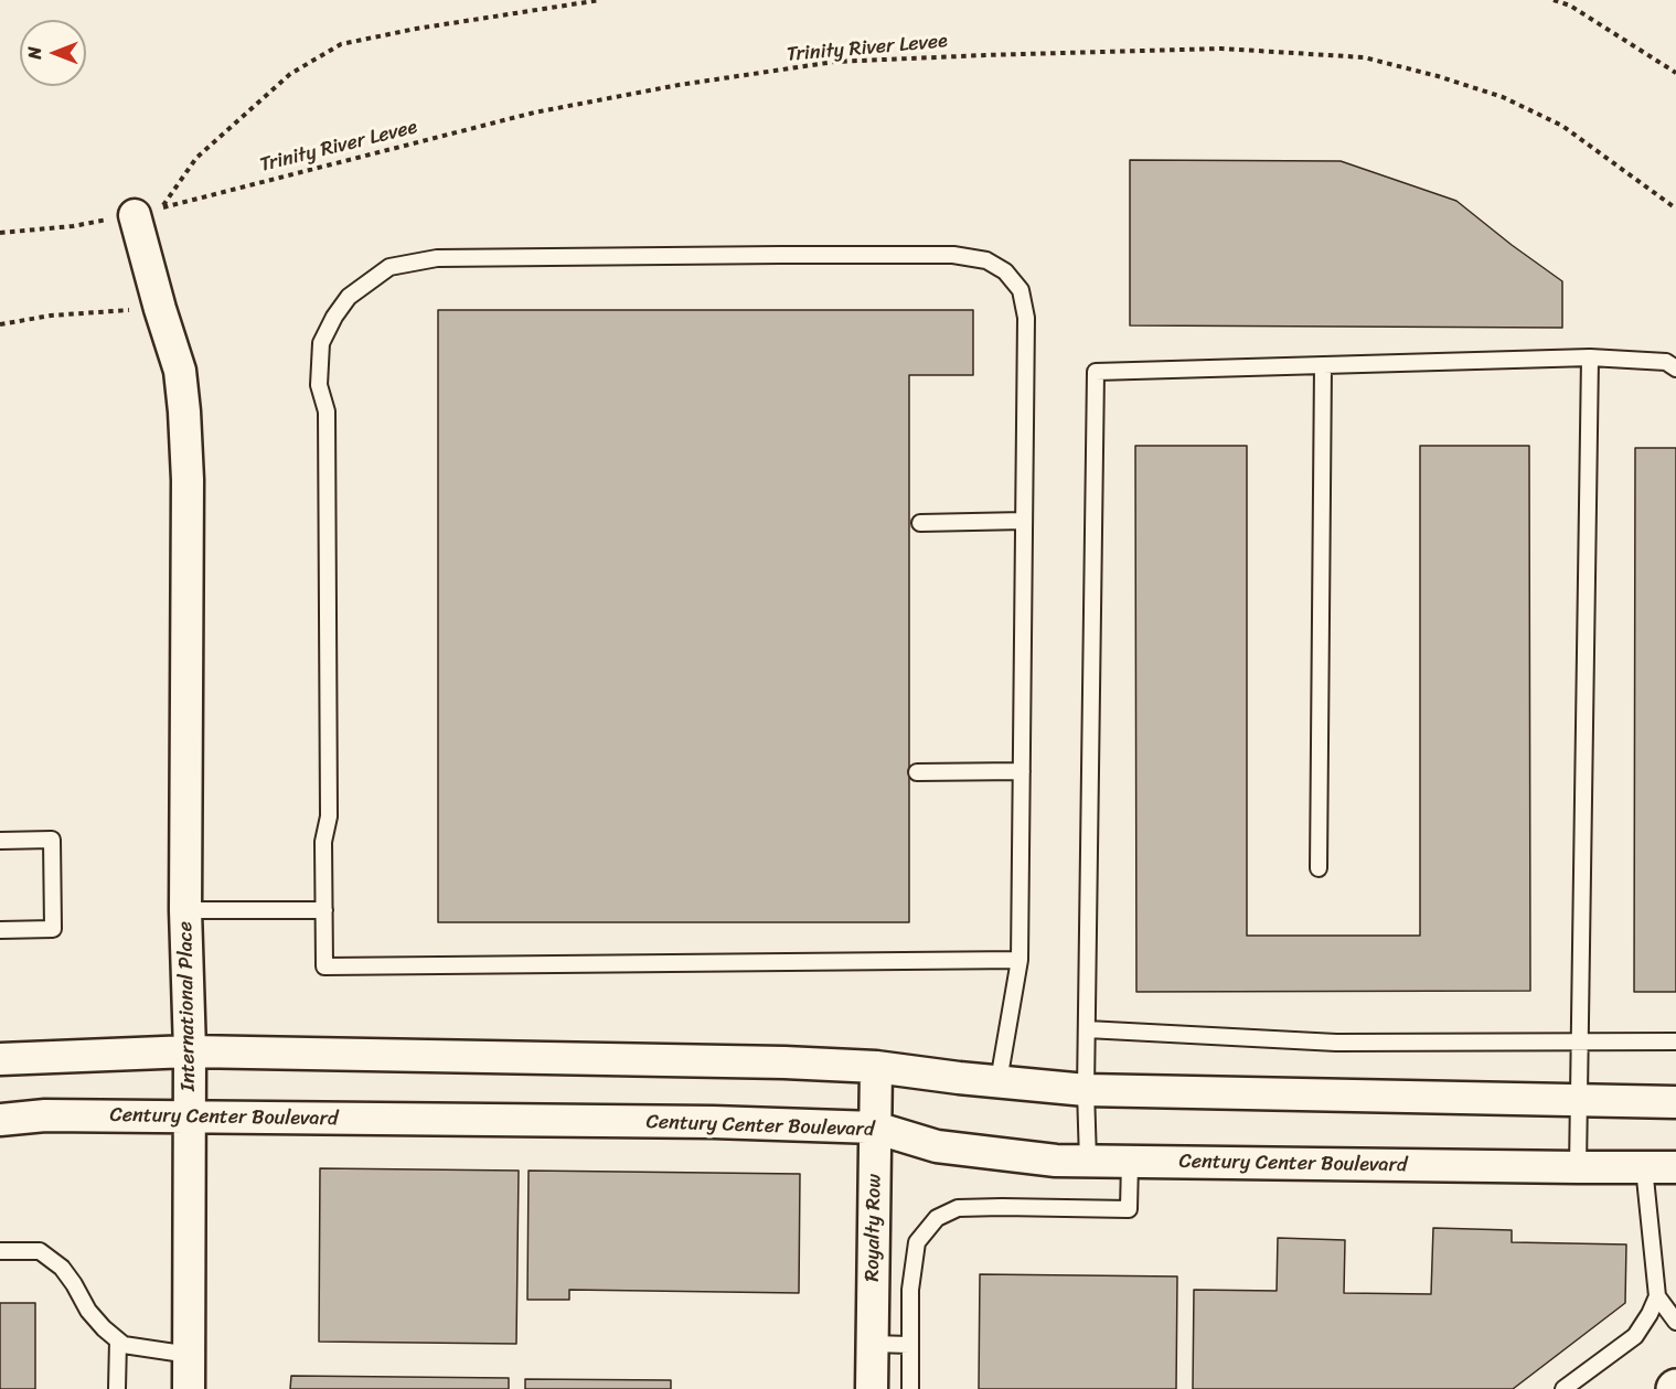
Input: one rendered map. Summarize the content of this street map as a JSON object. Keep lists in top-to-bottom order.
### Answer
{
  "streets": {
    "street": ["International Place", "Century Center Boulevard", "Royalty Row"],
    "path": ["Trinity River Levee"]
  },
  "crossings": [
    ["Trinity River Levee", "International Place"],
    ["International Place", "Century Center Boulevard"],
    ["Century Center Boulevard", "Royalty Row"]
  ],
  "north": "left"
}
